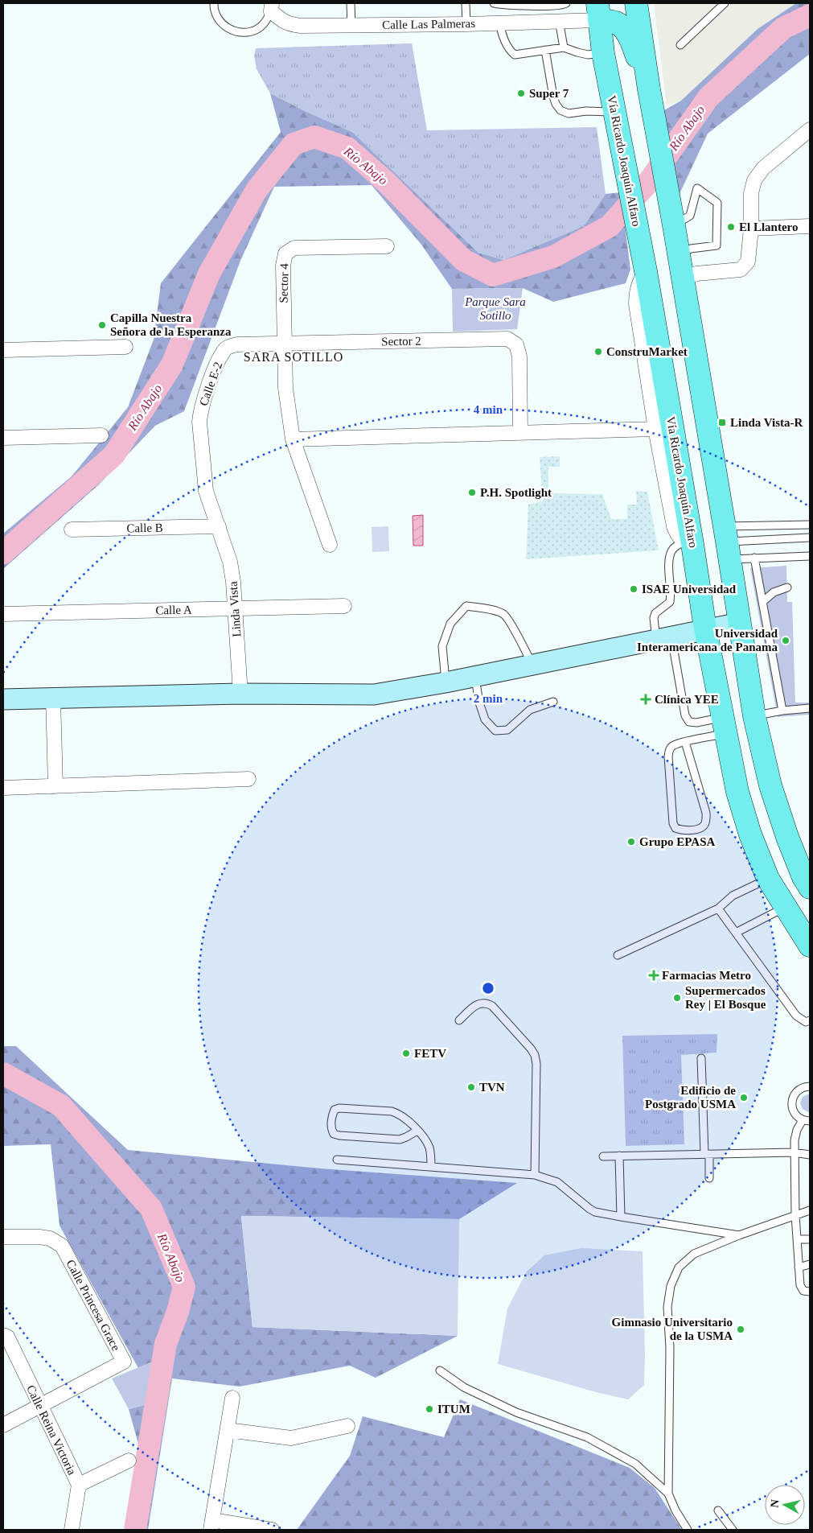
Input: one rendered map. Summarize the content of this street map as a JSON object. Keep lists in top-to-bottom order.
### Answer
{
  "streets": {
    "main road": ["Vía Ricardo Joaquín Alfaro"],
    "street": [
      "Calle Las Palmeras",
      "Sector 4",
      "Sector 2",
      "Calle E-2",
      "Calle B",
      "Linda Vista",
      "Calle A",
      "Calle Princesa Grace",
      "Calle Reina Victoria"
    ]
  },
  "crossings": [
    ["Calle Las Palmeras", "Vía Ricardo Joaquín Alfaro"],
    ["Sector 4", "Sector 2"],
    ["Sector 4", "Calle E-2"],
    ["Sector 2", "Calle E-2"],
    ["Calle E-2", "Calle B"],
    ["Calle E-2", "Linda Vista"],
    ["Calle B", "Linda Vista"],
    ["Linda Vista", "Calle A"],
    ["Calle Princesa Grace", "Calle Reina Victoria"]
  ],
  "districts": ["SARA SOTILLO"],
  "water": ["Río Abajo"],
  "parks": ["Parque Sara Sotillo"],
  "places": {
    "other": [
      "Super 7",
      "El Llantero",
      "Capilla Nuestra Señora de la Esperanza",
      "ConstruMarket",
      "P.H. Spotlight",
      "ISAE Universidad",
      "Universidad Interamericana de Panama",
      "Grupo EPASA",
      "Supermercados Rey | El Bosque",
      "FETV",
      "TVN",
      "Edificio de Postgrado USMA",
      "Gimnasio Universitario de la USMA",
      "ITUM"
    ],
    "transit": ["Linda Vista-R"],
    "health": ["Clínica YEE", "Farmacias Metro"]
  },
  "north": "left",
  "rings": ["4 min", "2 min"]
}
